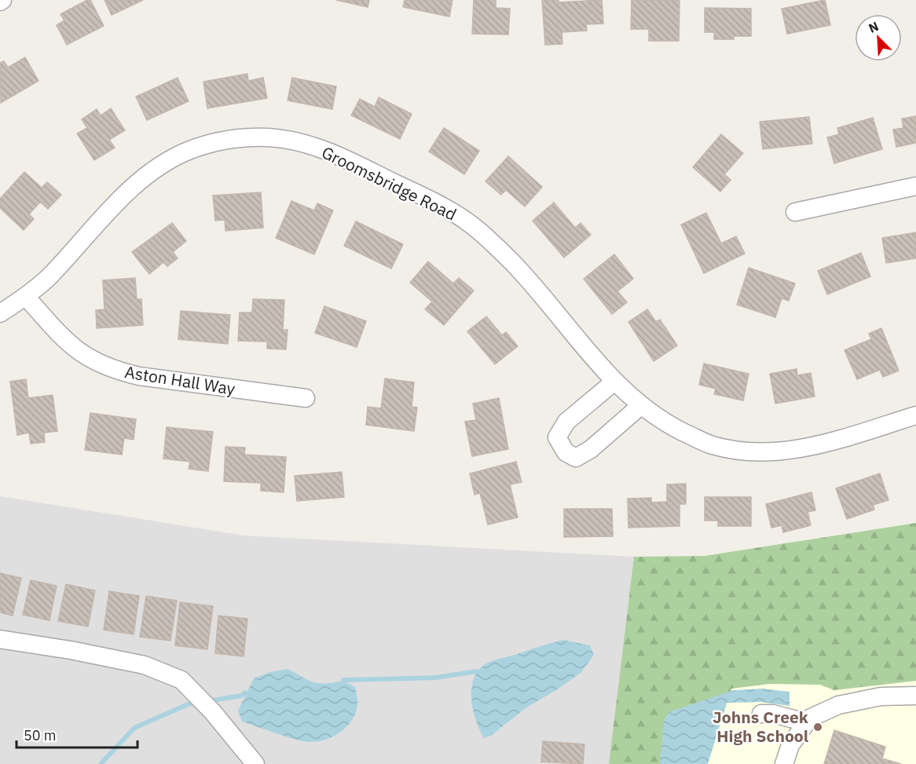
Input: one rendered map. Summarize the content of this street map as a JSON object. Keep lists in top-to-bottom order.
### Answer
{
  "streets": {
    "street": ["Groomsbridge Road", "Aston Hall Way"]
  },
  "crossings": [
    ["Groomsbridge Road", "Aston Hall Way"]
  ],
  "places": ["Johns Creek High School"],
  "scale_bar": "50 m",
  "north": "top left"
}
